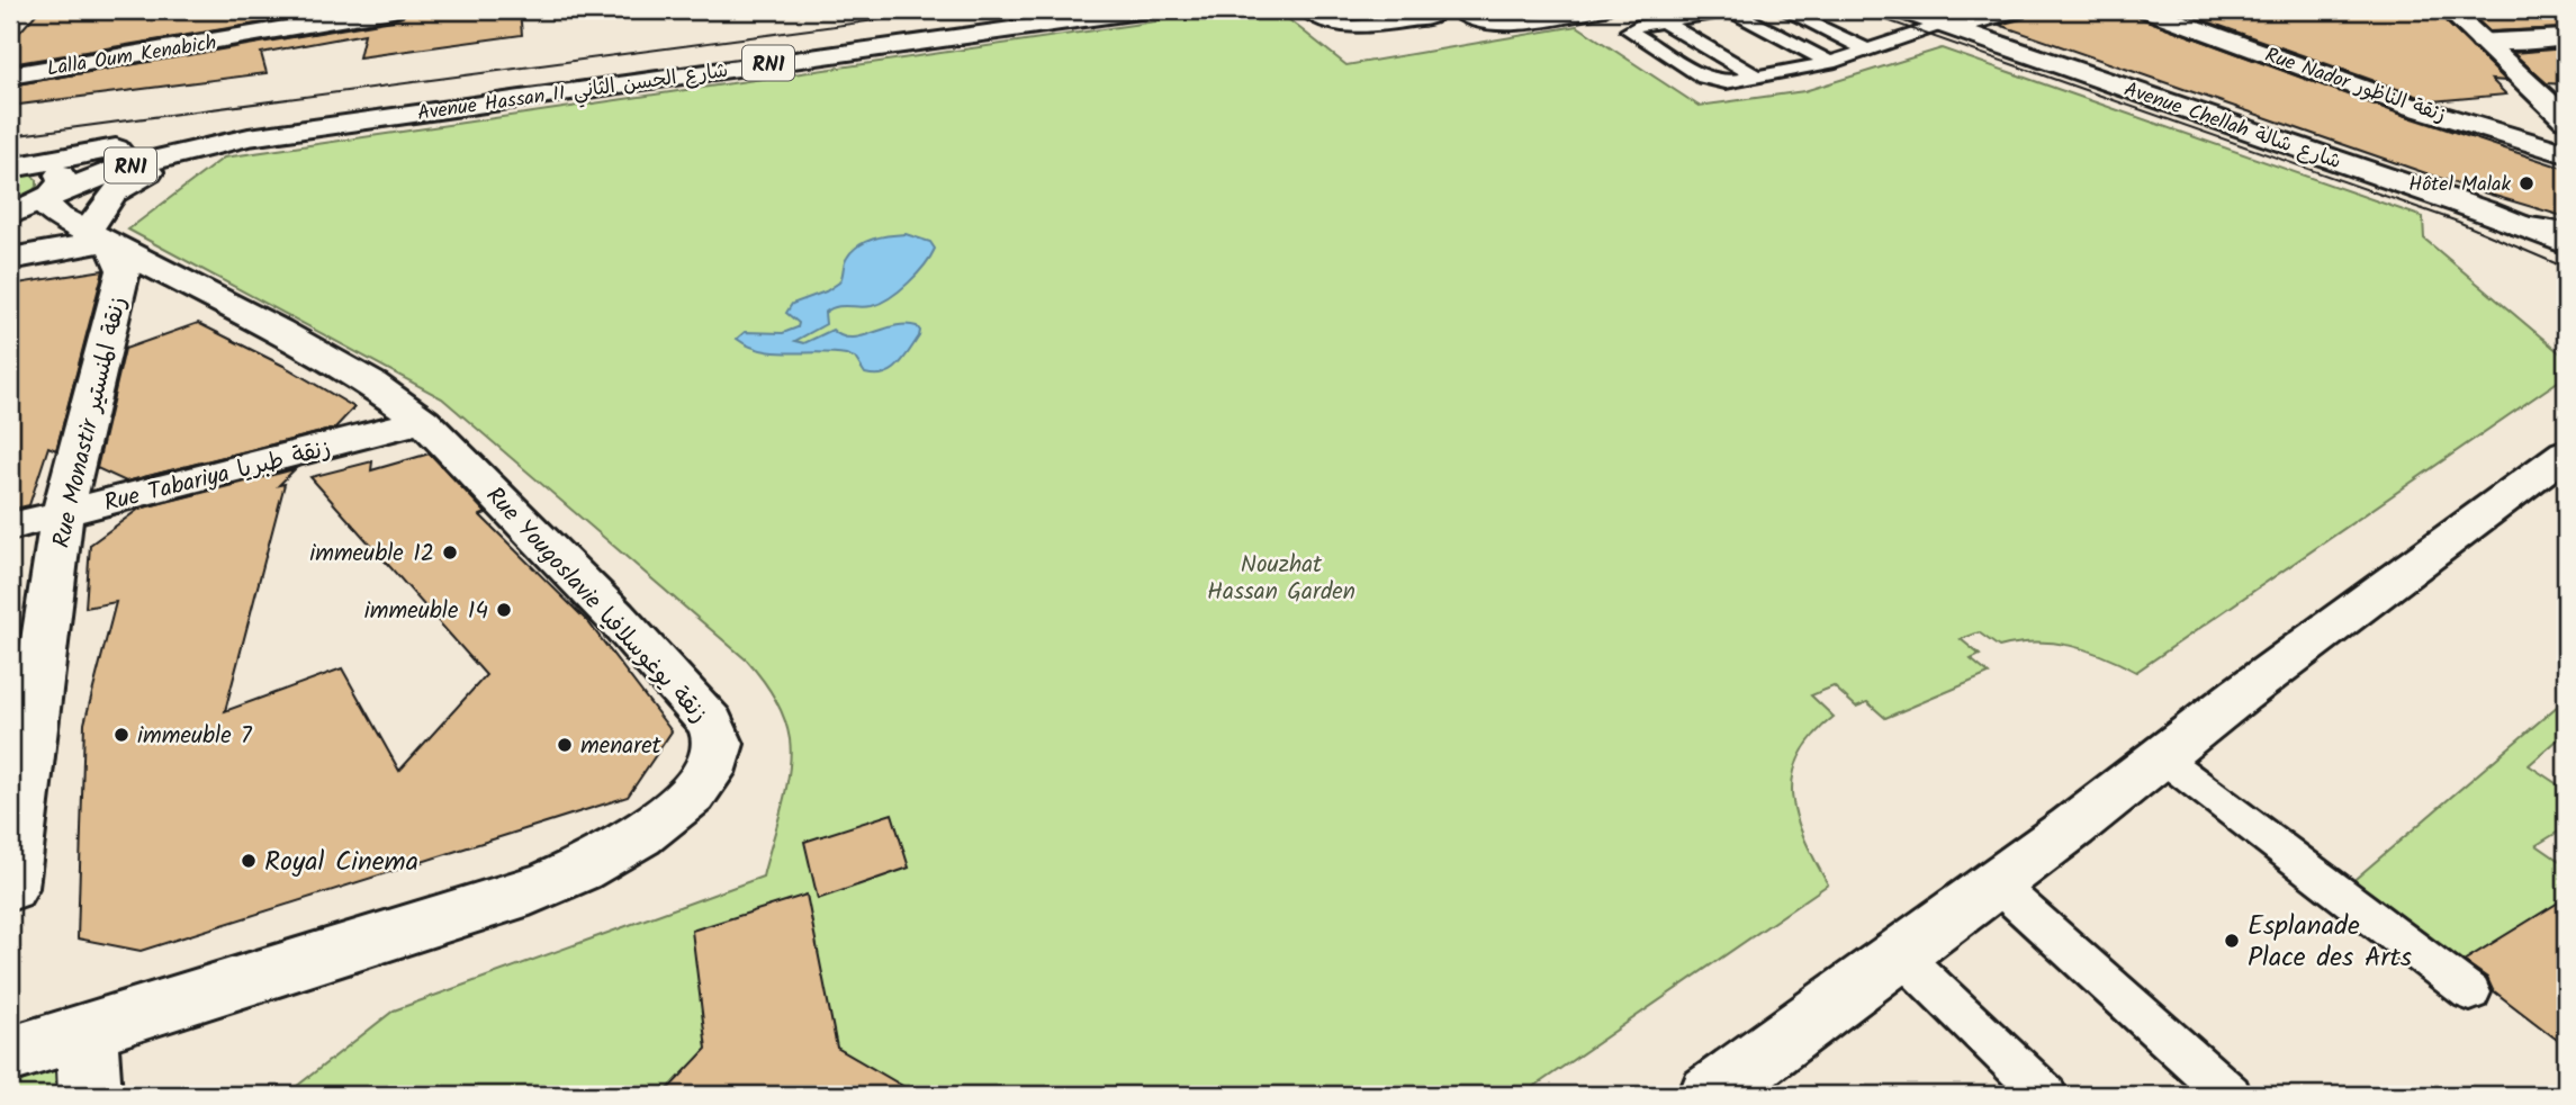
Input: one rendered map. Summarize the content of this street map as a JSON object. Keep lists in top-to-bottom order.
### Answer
{
  "streets": {
    "street": [
      "Lalla Oum Kenabich",
      "RN1",
      "Rue Nador زنقة الناظور",
      "Avenue Hassan II شارع الحسن الثاني",
      "Avenue Chellah شارع شالة",
      "Rue Monastir زنقة المنستير",
      "Rue Tabariya زنقة طبريا",
      "Rue Yougoslavie زنقة يوغوسلافيا"
    ]
  },
  "crossings": [
    ["RN1", "Avenue Hassan II شارع الحسن الثاني"],
    ["RN1", "Rue Yougoslavie زنقة يوغوسلافيا"],
    ["Avenue Hassan II شارع الحسن الثاني", "Rue Yougoslavie زنقة يوغوسلافيا"],
    ["Rue Monastir زنقة المنستير", "Rue Tabariya زنقة طبريا"],
    ["Rue Monastir زنقة المنستير", "Rue Yougoslavie زنقة يوغوسلافيا"],
    ["Rue Tabariya زنقة طبريا", "Rue Yougoslavie زنقة يوغوسلافيا"]
  ],
  "parks": ["Nouzhat Hassan Garden"],
  "places": [
    "Hôtel Malak",
    "immeuble 12",
    "immeuble 14",
    "immeuble 7",
    "menaret",
    "Royal Cinema",
    "Esplanade Place des Arts"
  ]
}
